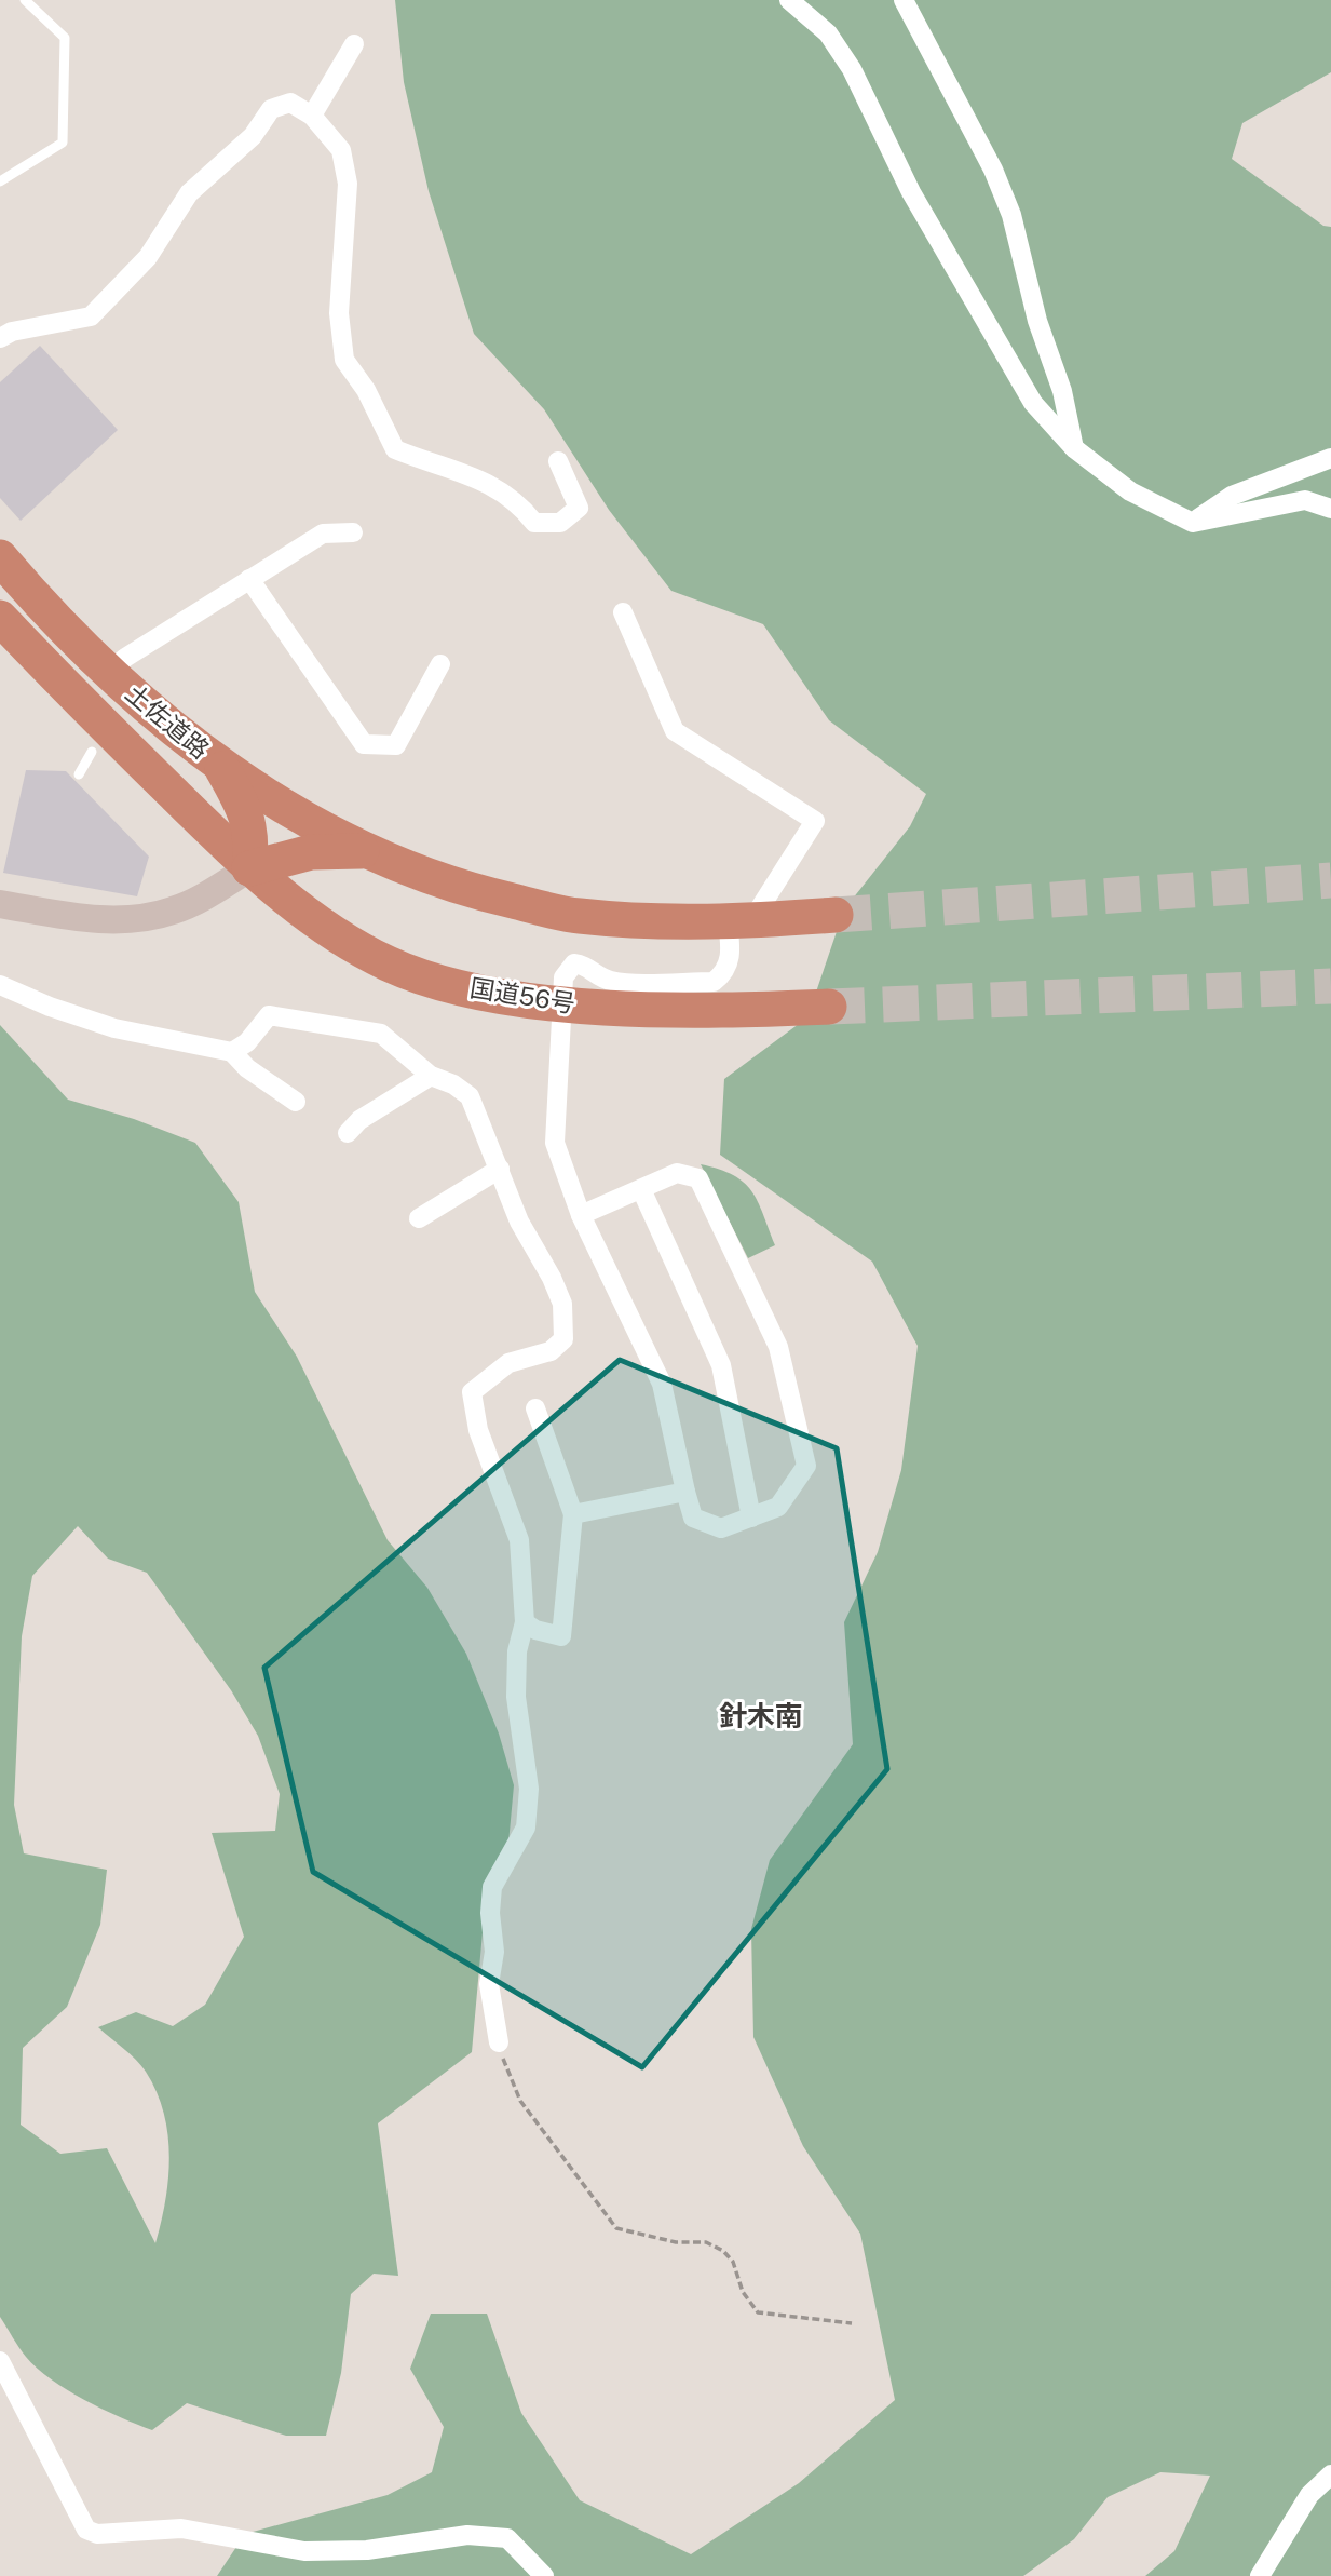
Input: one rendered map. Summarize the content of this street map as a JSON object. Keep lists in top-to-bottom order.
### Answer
{
  "streets": {
    "highway": ["土佐道路", "国道56号"]
  },
  "crossings": [
    ["土佐道路", "国道56号"]
  ],
  "districts": ["針木南"]
}
